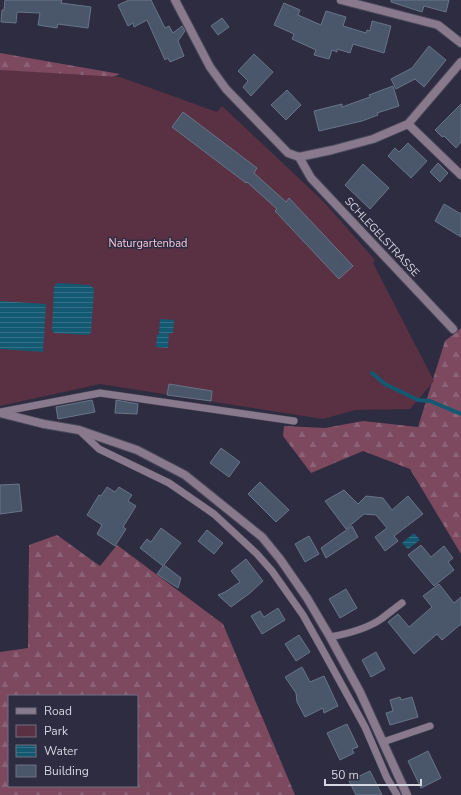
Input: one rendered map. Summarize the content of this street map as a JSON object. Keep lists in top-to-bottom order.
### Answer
{
  "streets": {
    "street": ["SCHLEGELSTRASSE"]
  },
  "parks": ["Naturgartenbad"],
  "legend": [
    "Road",
    "Park",
    "Water",
    "Building"
  ],
  "scale_bar": "50 m"
}
